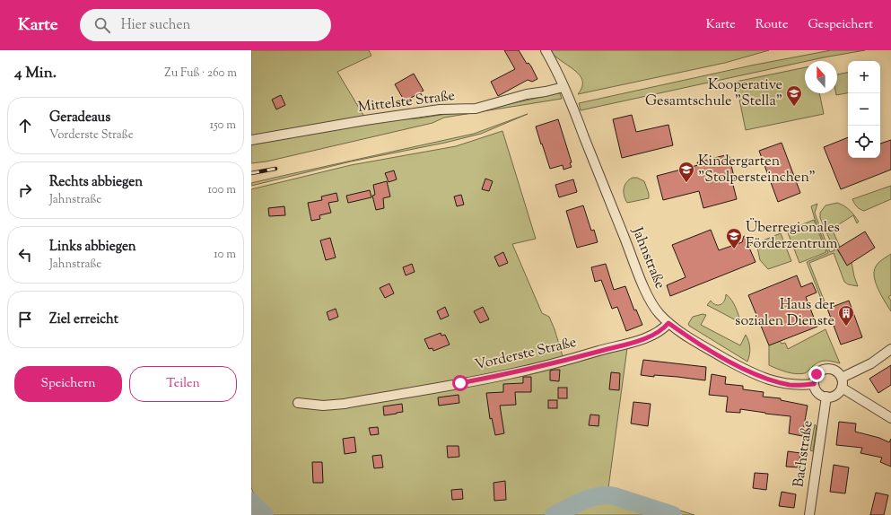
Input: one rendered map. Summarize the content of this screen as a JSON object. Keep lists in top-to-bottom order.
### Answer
{
  "streets": {
    "street": [
      "Mittelste Straße",
      "Jahnstraße",
      "Vorderste Straße",
      "Bachstraße"
    ]
  },
  "crossings": [
    ["Mittelste Straße", "Jahnstraße"],
    ["Jahnstraße", "Vorderste Straße"],
    ["Jahnstraße", "Bachstraße"]
  ],
  "places": {
    "school or university": ["Kooperative Gesamtschule \"Stella\"", "Kindergarten \"Stolpersteinchen\"", "Überregionales Förderzentrum"],
    "building": ["Haus der sozialen Dienste"]
  },
  "north": "top",
  "page": {
    "header": "Karte",
    "search": "Hier suchen",
    "nav": ["Karte", "Route", "Gespeichert"],
    "heading": ["4 Min.", "Zu Fuß · 260 m"],
    "map_buttons": ["+", "−"],
    "list": [
      ["Geradeaus", "Vorderste Straße", "150 m"],
      ["Rechts abbiegen", "Jahnstraße", "100 m"],
      ["Links abbiegen", "Jahnstraße", "10 m"],
      "Ziel erreicht"
    ],
    "buttons": ["Speichern", "Teilen"]
  }
}
